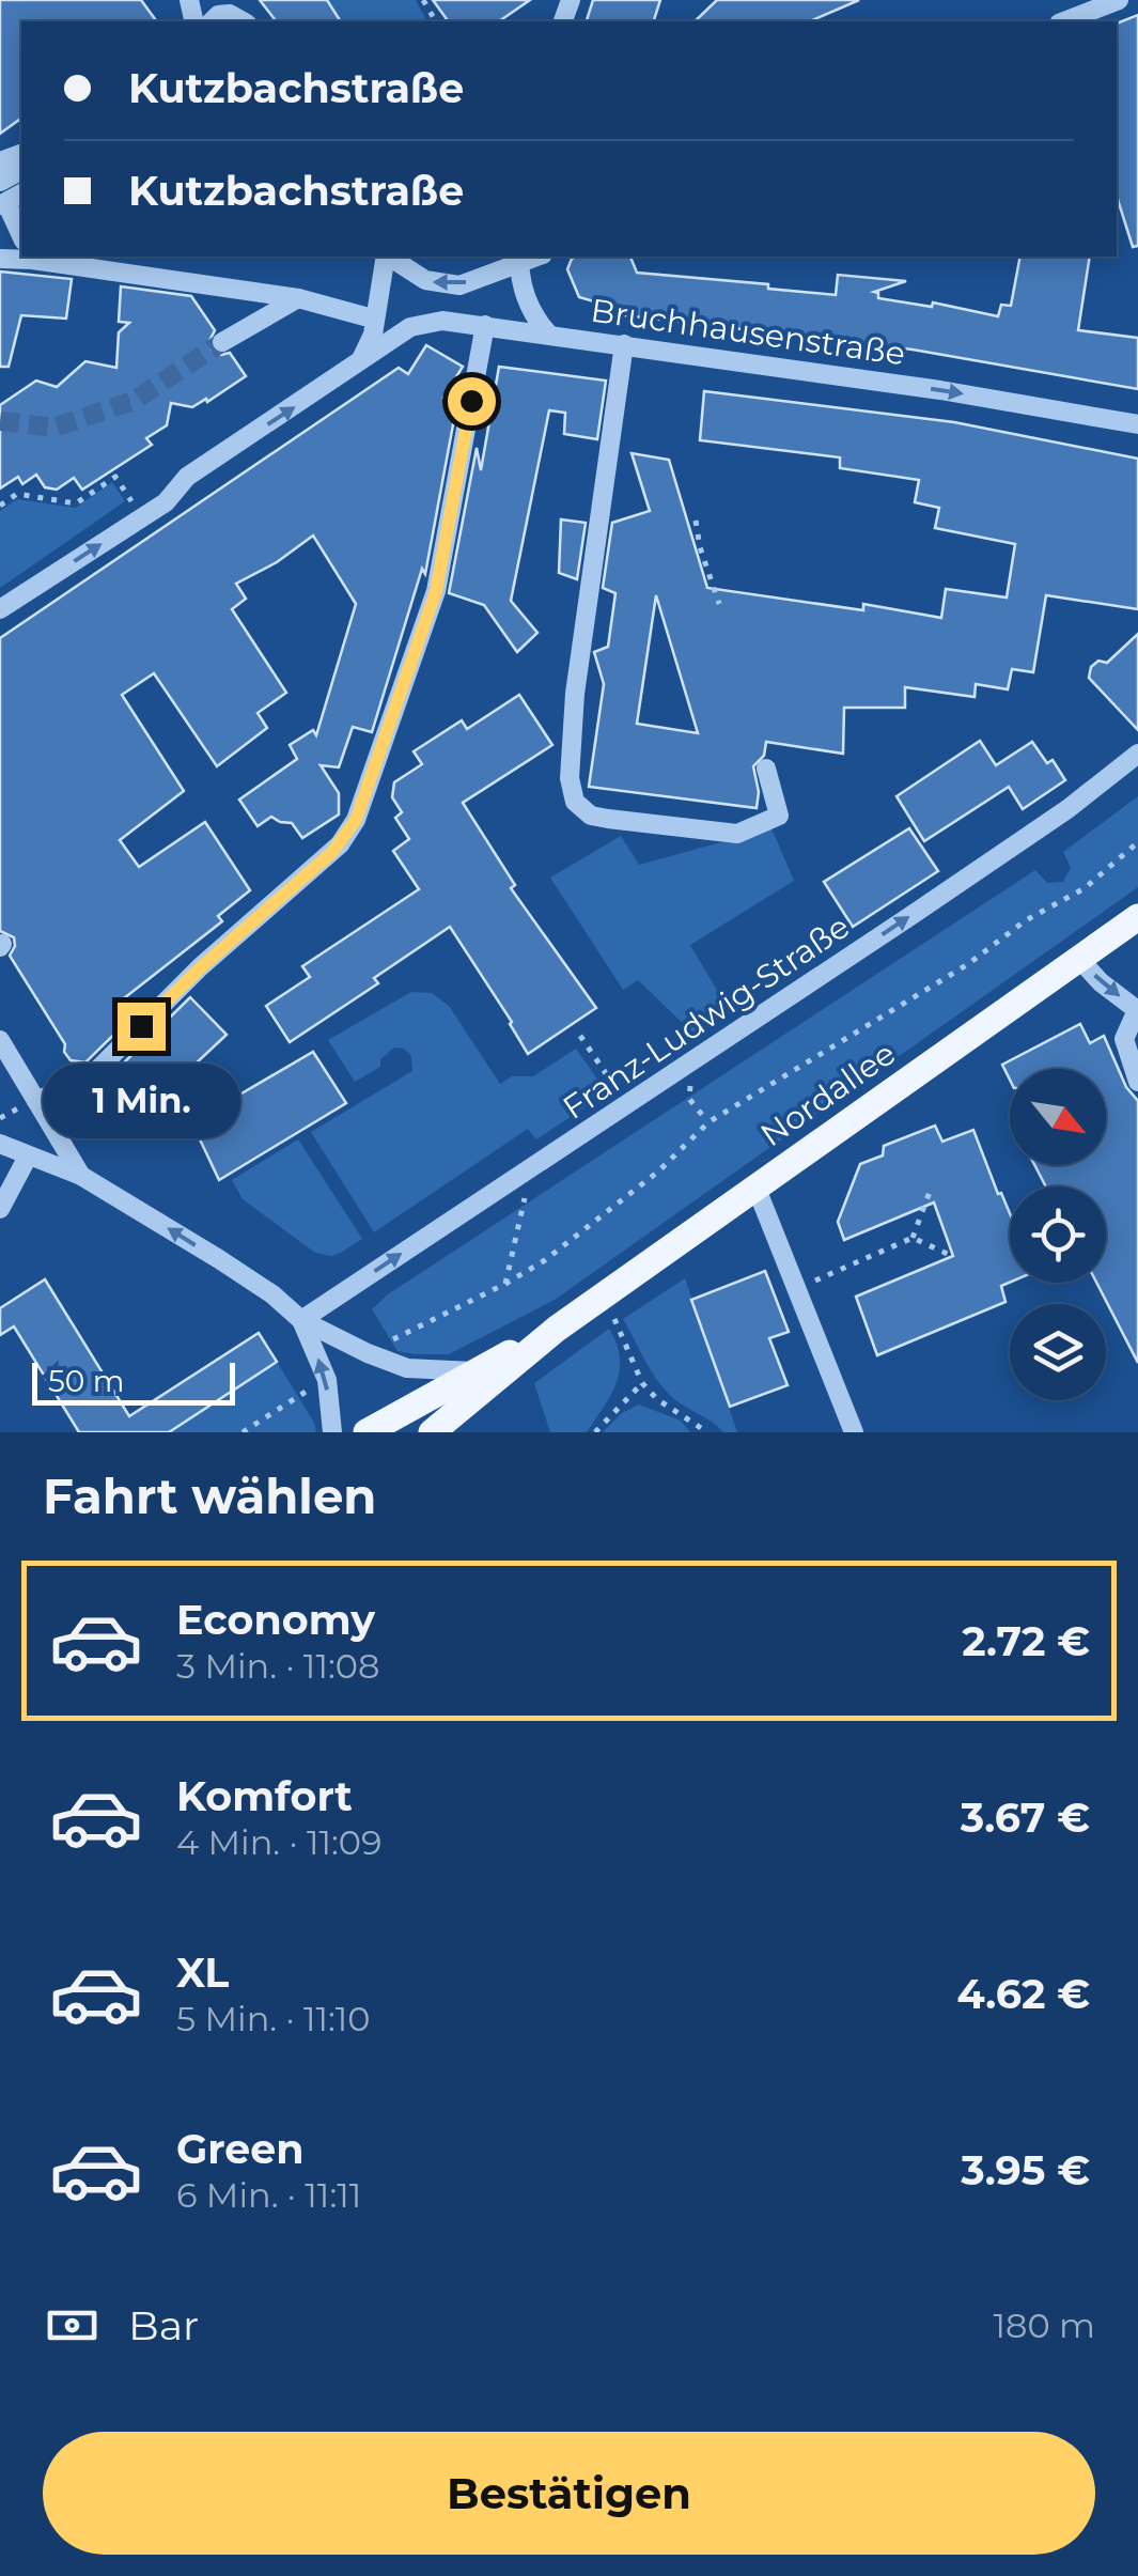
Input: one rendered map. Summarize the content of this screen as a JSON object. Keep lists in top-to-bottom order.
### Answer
{
  "streets": {
    "main road": ["Nordallee"],
    "street": ["Bruchhausenstraße", "Franz-Ludwig-Straße"]
  },
  "one_way": ["Bruchhausenstraße", "Franz-Ludwig-Straße"],
  "scale_bar": "50 m",
  "north": "bottom right",
  "page": {
    "banner": ["Kutzbachstraße", "Kutzbachstraße"],
    "bubble": "1 Min.",
    "scale": "50 m",
    "heading": "Fahrt wählen",
    "list": [
      {
        "name": "Economy",
        "note": "3 Min. · 11:08",
        "value": "2.72 €"
      },
      {
        "name": "Komfort",
        "note": "4 Min. · 11:09",
        "value": "3.67 €"
      },
      {
        "name": "XL",
        "note": "5 Min. · 11:10",
        "value": "4.62 €"
      },
      {
        "name": "Green",
        "note": "6 Min. · 11:11",
        "value": "3.95 €"
      }
    ],
    "pay": ["Bar", "180 m"],
    "buttons": "Bestätigen"
  }
}
